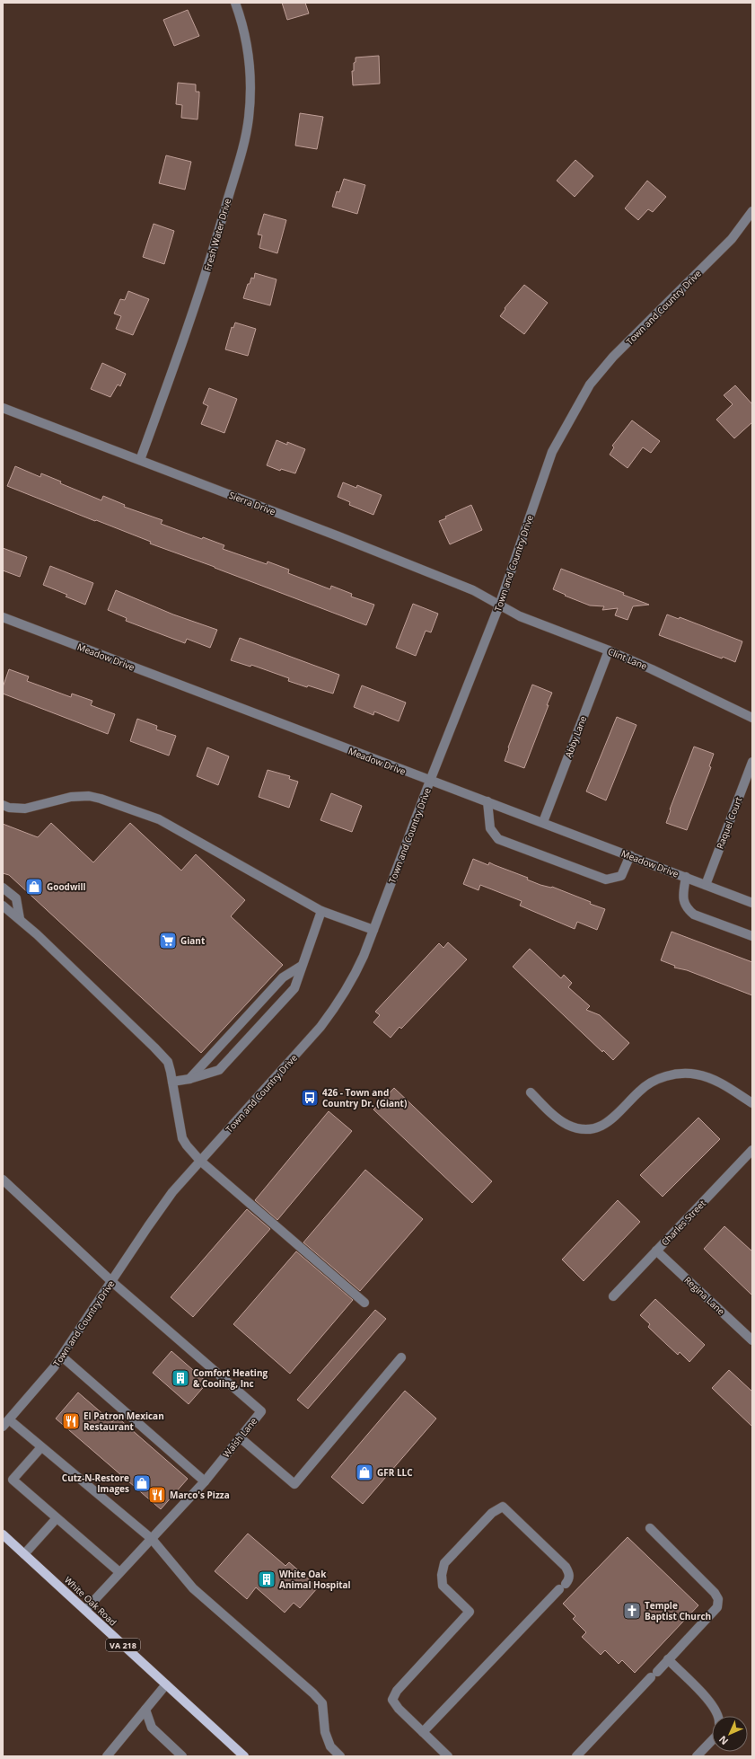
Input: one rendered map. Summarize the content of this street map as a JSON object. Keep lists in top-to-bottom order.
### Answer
{
  "streets": {
    "main road": ["White Oak Road", "VA 218"],
    "street": [
      "Fresh Water Drive",
      "Town and Country Drive",
      "Sierra Drive",
      "Meadow Drive",
      "Clint Lane",
      "Abby Lane",
      "Raquel Court",
      "Charles Street",
      "Regina Lane",
      "Walsh Lane"
    ]
  },
  "crossings": [
    ["Fresh Water Drive", "Sierra Drive"],
    ["Town and Country Drive", "Sierra Drive"],
    ["Town and Country Drive", "Meadow Drive"],
    ["Town and Country Drive", "Clint Lane"],
    ["Town and Country Drive", "Walsh Lane"],
    ["Sierra Drive", "Clint Lane"],
    ["Meadow Drive", "Abby Lane"],
    ["Meadow Drive", "Raquel Court"],
    ["Clint Lane", "Abby Lane"],
    ["Charles Street", "Regina Lane"],
    ["Walsh Lane", "White Oak Road"]
  ],
  "places": {
    "shop": ["Goodwill", "GFR LLC", "Cutz-N-Restore Images"],
    "supermarket": ["Giant"],
    "bus stop": ["426 - Town and Country Dr. (Giant)"],
    "building": ["Comfort Heating & Cooling, Inc", "White Oak Animal Hospital"],
    "restaurant": ["El Patron Mexican Restaurant", "Marco's Pizza"],
    "church": ["Temple Baptist Church"]
  },
  "north": "bottom left"
}
